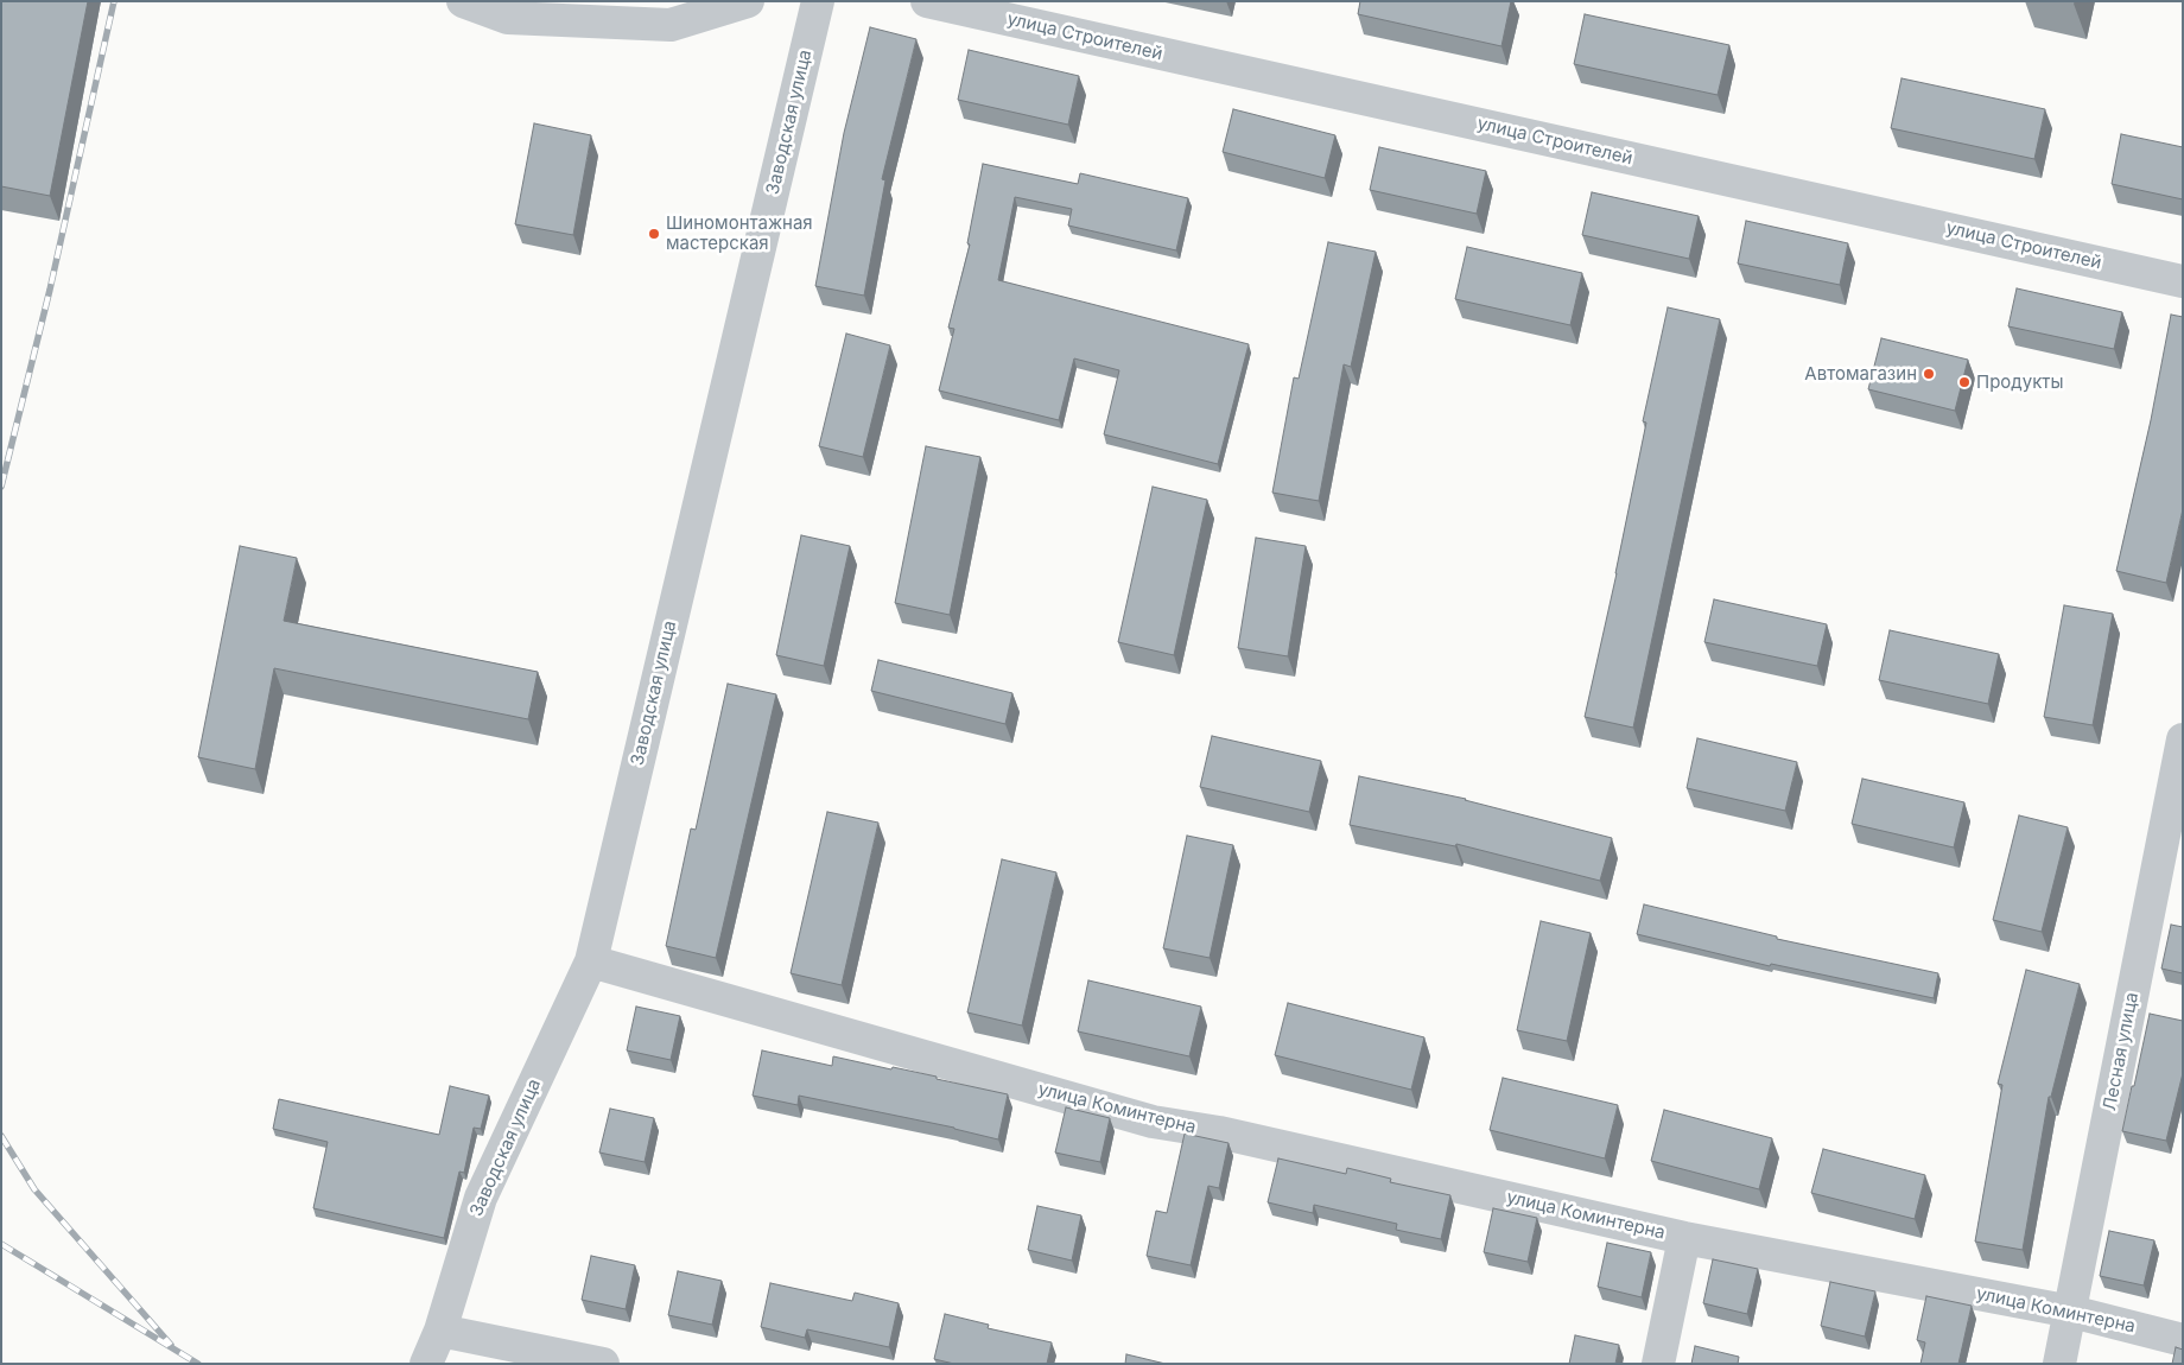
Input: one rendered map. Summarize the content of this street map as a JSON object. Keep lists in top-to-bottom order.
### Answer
{
  "streets": {
    "street": [
      "улица Строителей",
      "Заводская улица",
      "Лесная улица",
      "улица Коминтерна"
    ]
  },
  "crossings": [
    ["Заводская улица", "улица Коминтерна"],
    ["Лесная улица", "улица Коминтерна"]
  ],
  "places": ["Шиномонтажная мастерская", "Автомагазин", "Продукты"]
}
